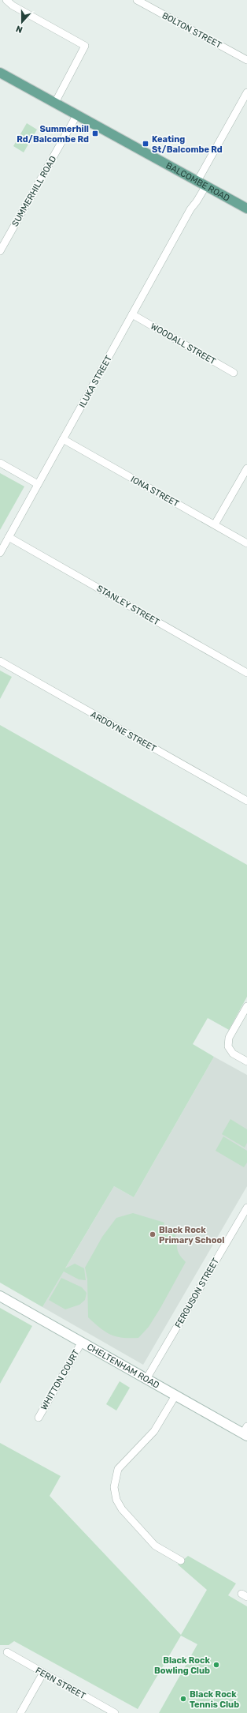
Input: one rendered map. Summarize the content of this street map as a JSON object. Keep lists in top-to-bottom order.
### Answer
{
  "streets": {
    "main road": ["BALCOMBE ROAD"],
    "street": [
      "BOLTON STREET",
      "SUMMERHILL ROAD",
      "WOODALL STREET",
      "ILUKA STREET",
      "IONA STREET",
      "STANLEY STREET",
      "ARDOYNE STREET",
      "FERGUSON STREET",
      "CHELTENHAM ROAD",
      "WHITTON COURT",
      "FERN STREET"
    ]
  },
  "crossings": [
    ["BALCOMBE ROAD", "SUMMERHILL ROAD"],
    ["BALCOMBE ROAD", "ILUKA STREET"],
    ["WOODALL STREET", "ILUKA STREET"],
    ["ILUKA STREET", "IONA STREET"],
    ["ILUKA STREET", "STANLEY STREET"],
    ["FERGUSON STREET", "CHELTENHAM ROAD"],
    ["CHELTENHAM ROAD", "WHITTON COURT"]
  ],
  "places": {
    "transit": ["Summerhill Rd/Balcombe Rd", "Keating St/Balcombe Rd"],
    "other": ["Black Rock Primary School", "Black Rock Bowling Club", "Black Rock Tennis Club"]
  },
  "north": "bottom"
}
